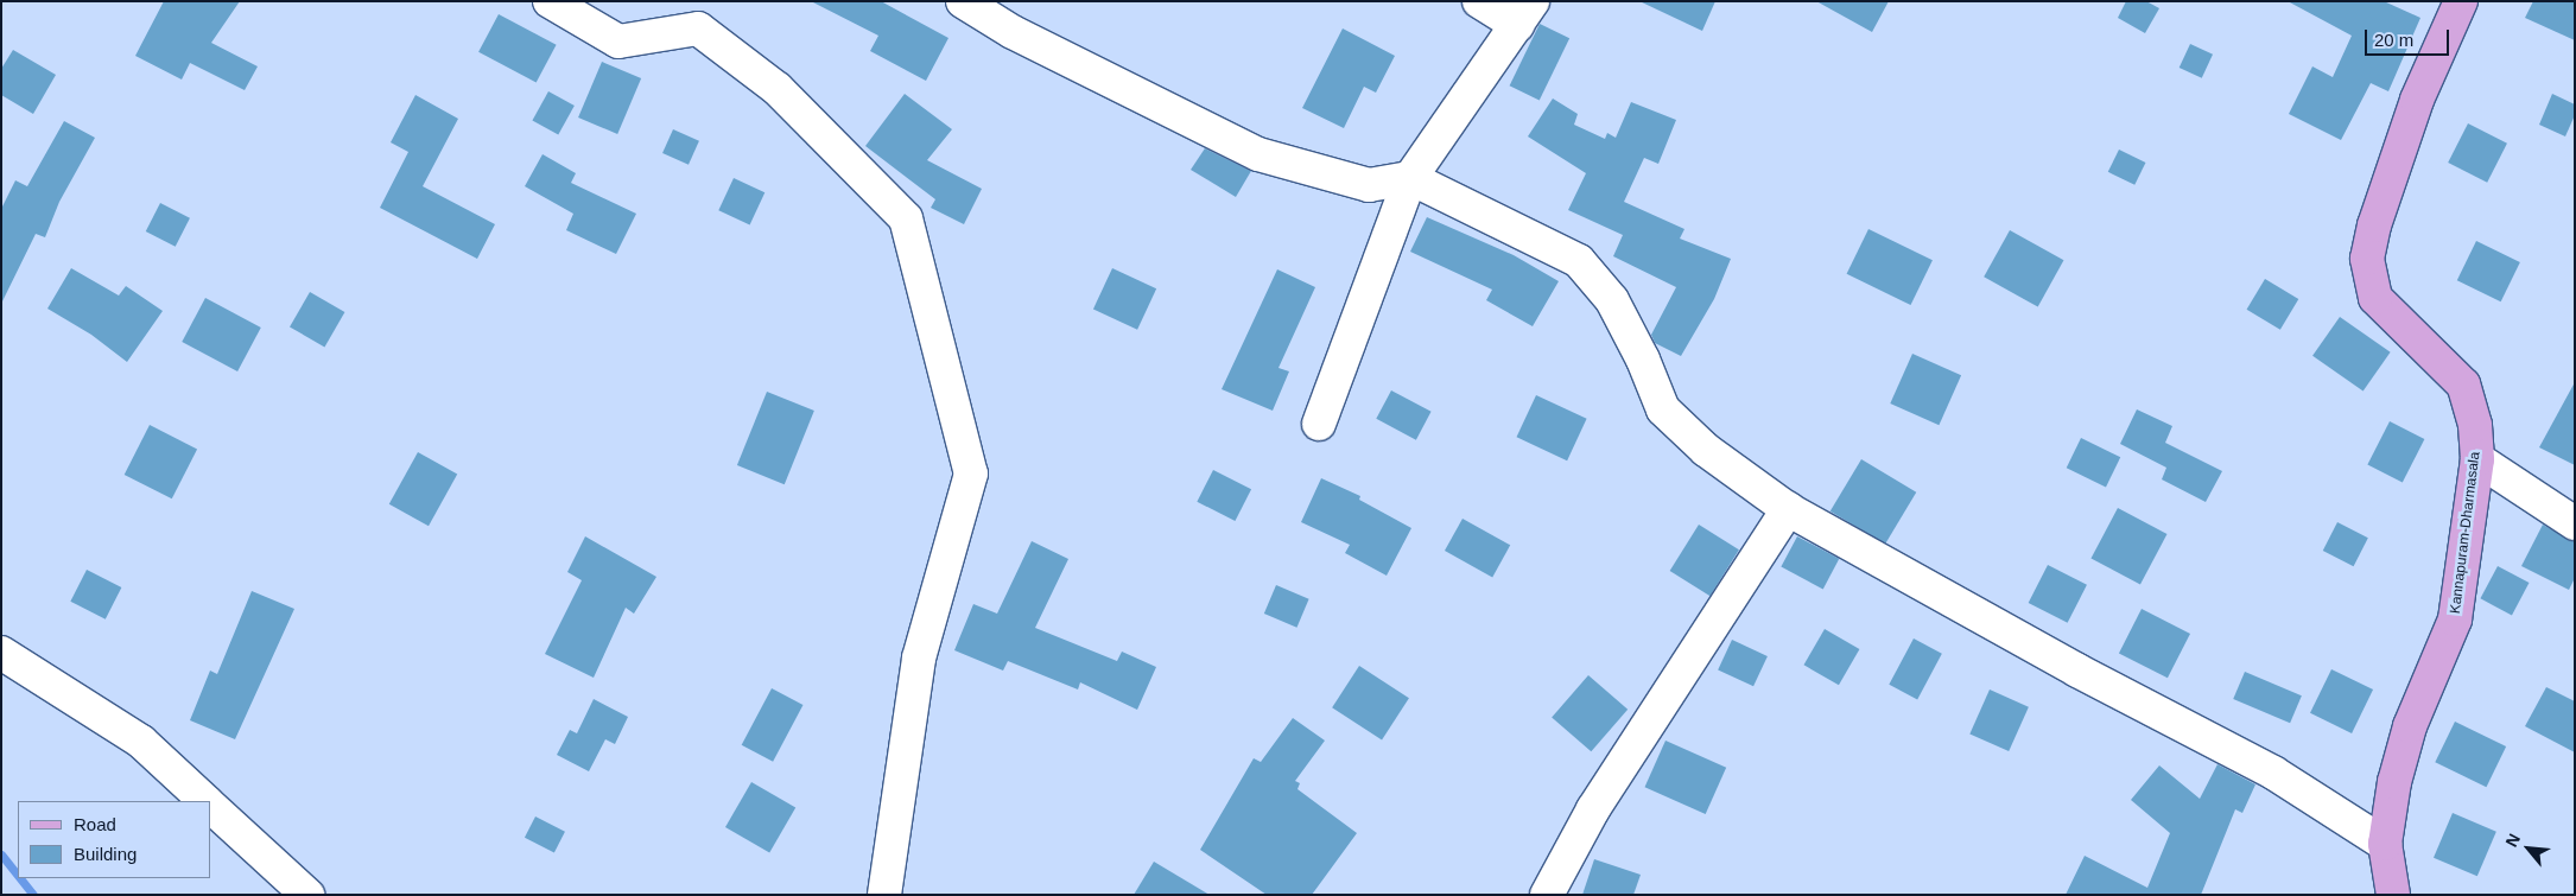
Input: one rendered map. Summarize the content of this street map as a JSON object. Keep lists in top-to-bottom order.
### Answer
{
  "streets": {
    "main road": ["Kannapuram-Dharmasala"]
  },
  "legend": ["Road", "Building"],
  "scale_bar": "20 m",
  "north": "top left"
}
